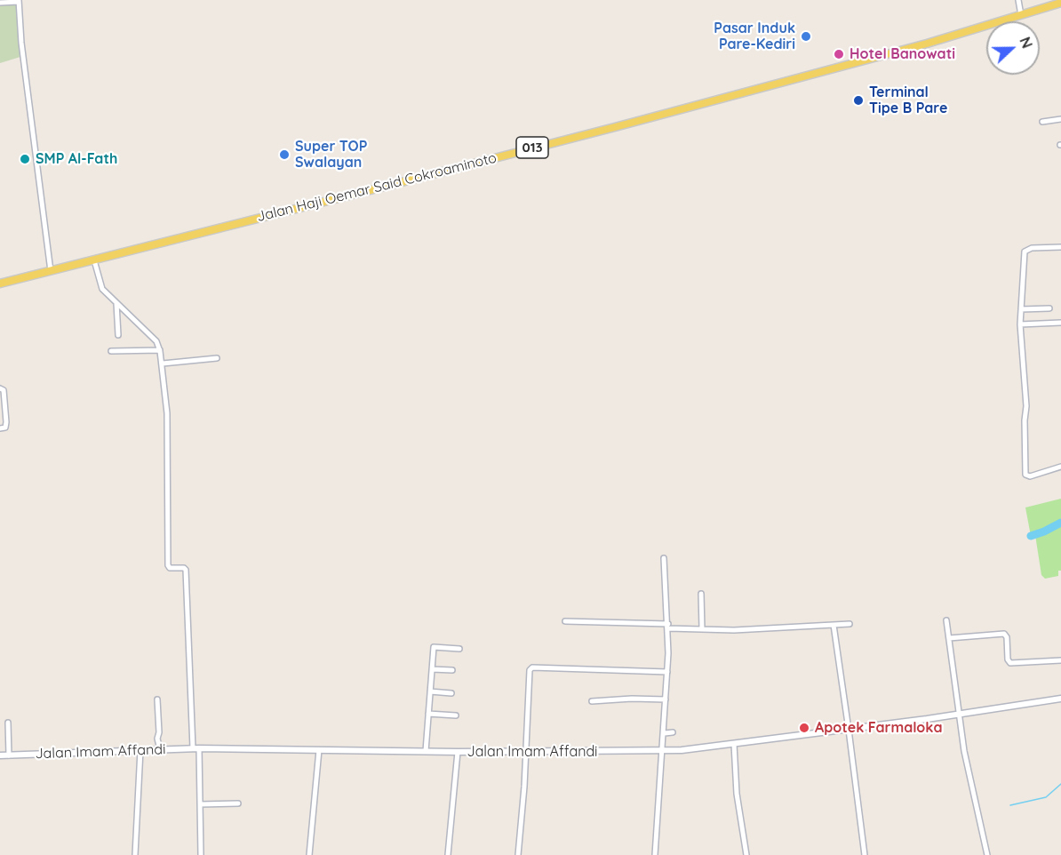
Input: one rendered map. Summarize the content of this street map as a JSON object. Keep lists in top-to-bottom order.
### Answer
{
  "streets": {
    "main road": ["013", "Jalan Haji Oemar Said Cokroaminoto"],
    "street": ["Jalan Imam Affandi"]
  },
  "places": [
    "Pasar Induk Pare-Kediri",
    "Hotel Banowati",
    "Terminal Tipe B Pare",
    "Super TOP Swalayan",
    "SMP Al-Fath",
    "Apotek Farmaloka"
  ],
  "north": "right"
}
